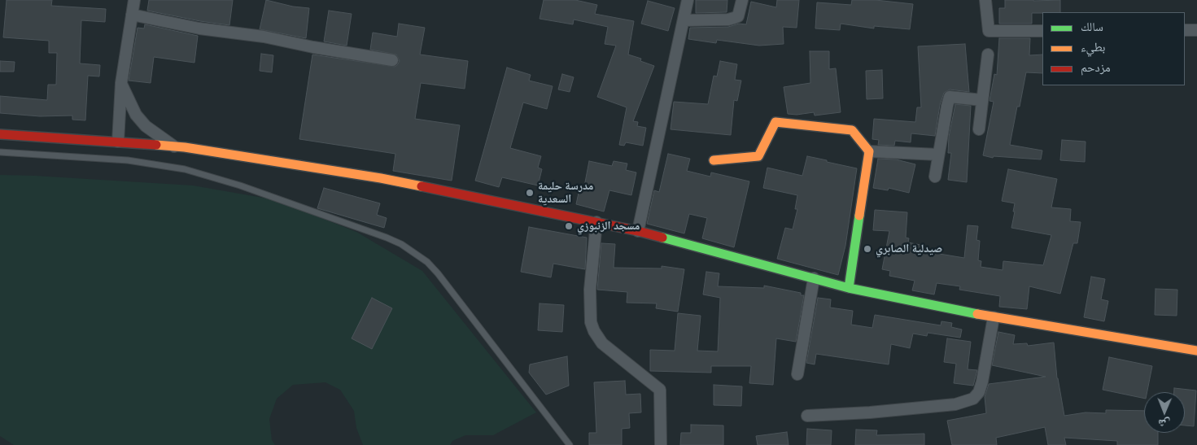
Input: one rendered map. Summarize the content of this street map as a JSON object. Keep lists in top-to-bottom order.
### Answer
{
  "places": ["مدرسة حليمة السعدية", "مسجد الزنبوزي", "صيدلية الصابري"],
  "legend": ["سالك", "بطيء", "مزدحم"],
  "north": "bottom"
}
